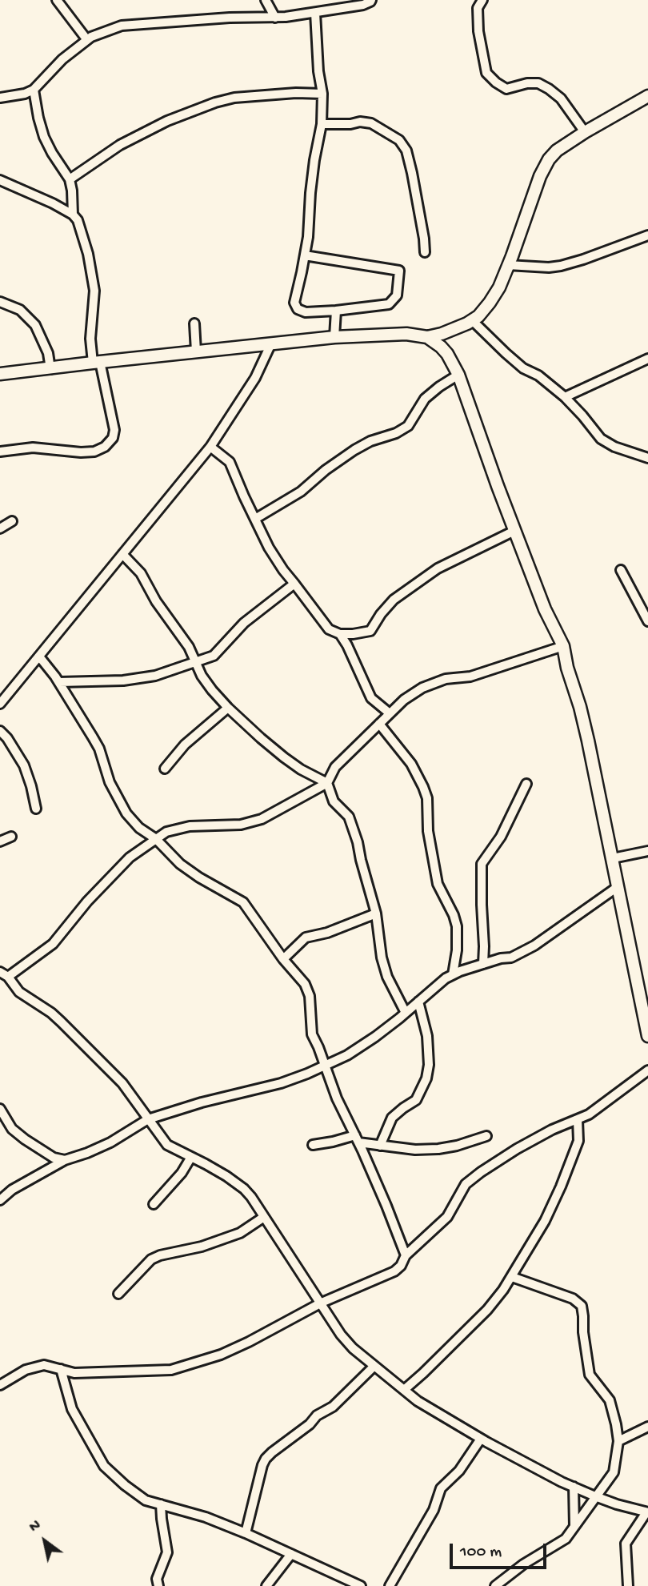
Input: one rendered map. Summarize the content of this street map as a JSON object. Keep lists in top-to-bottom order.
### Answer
{
  "scale_bar": "100 m",
  "north": "top left"
}
